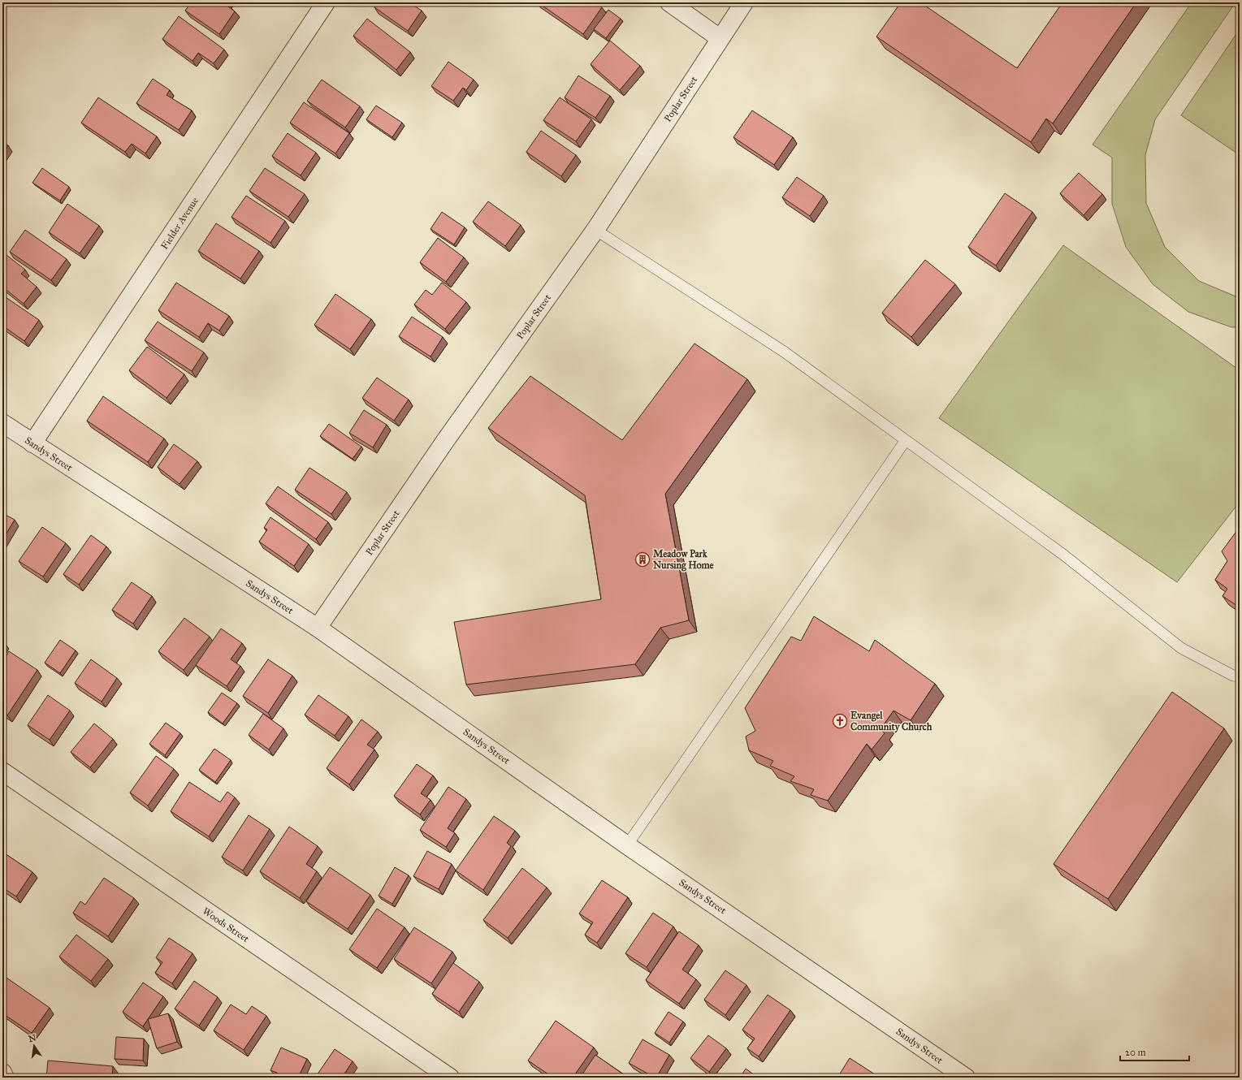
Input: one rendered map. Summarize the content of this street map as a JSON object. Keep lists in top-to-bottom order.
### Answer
{
  "streets": {
    "street": [
      "Poplar Street",
      "Fielder Avenue",
      "Sandys Street",
      "Woods Street"
    ]
  },
  "crossings": [
    ["Poplar Street", "Sandys Street"],
    ["Fielder Avenue", "Sandys Street"]
  ],
  "places": {
    "building": ["Meadow Park Nursing Home"],
    "church": ["Evangel Community Church"]
  },
  "scale_bar": "20 m",
  "north": "top"
}
